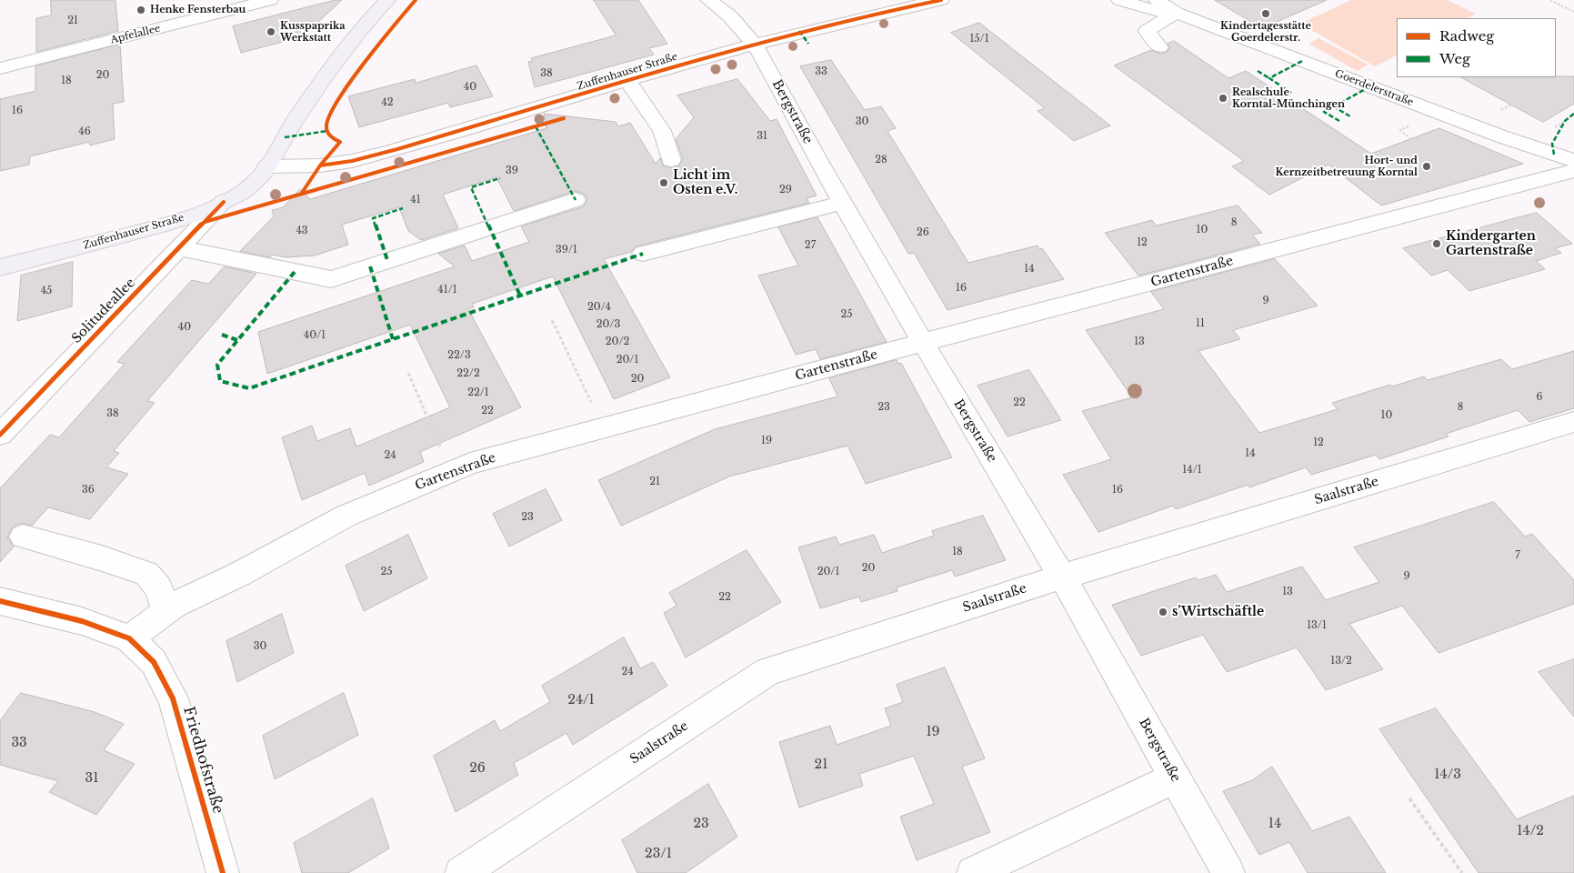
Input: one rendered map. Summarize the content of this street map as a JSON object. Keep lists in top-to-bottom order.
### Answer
{
  "streets": {
    "main road": ["Zuffenhauser Straße"],
    "street": [
      "Apfelallee",
      "Goerdelerstraße",
      "Bergstraße",
      "Gartenstraße",
      "Solitudeallee",
      "Saalstraße",
      "Friedhofstraße"
    ]
  },
  "crossings": [
    ["Zuffenhauser Straße", "Bergstraße"],
    ["Zuffenhauser Straße", "Solitudeallee"],
    ["Bergstraße", "Gartenstraße"],
    ["Bergstraße", "Saalstraße"],
    ["Gartenstraße", "Friedhofstraße"]
  ],
  "places": [
    "Henke Fensterbau",
    "Kindertagesstätte Goerdelerstr.",
    "Kusspaprika Werkstatt",
    "Realschule Korntal-Münchingen",
    "Hort- und Kernzeitbetreuung Korntal",
    "Licht im Osten e.V.",
    "Kindergarten Gartenstraße",
    "s'Wirtschäftle"
  ],
  "house_numbers": [
    "21",
    "15/1",
    "33",
    "38",
    "20",
    "18",
    "40",
    "42",
    "16",
    "30",
    "46",
    "31",
    "28",
    "39",
    "29",
    "41",
    "8",
    "10",
    "43",
    "26",
    "12",
    "27",
    "39/1",
    "14",
    "16",
    "41/1",
    "45",
    "9",
    "20/4",
    "25",
    "11",
    "20/3",
    "40",
    "40/1",
    "20/2",
    "13",
    "22/3",
    "20/1",
    "22/2",
    "20",
    "22/1",
    "6",
    "22",
    "23",
    "8",
    "22",
    "38",
    "10",
    "19",
    "12",
    "14",
    "24",
    "14/1",
    "21",
    "36",
    "16",
    "23",
    "18",
    "7",
    "20",
    "25",
    "20/1",
    "9",
    "13",
    "22",
    "13/1",
    "30",
    "13/2",
    "24",
    "24/1",
    "19",
    "33",
    "21",
    "26",
    "14/3",
    "31",
    "23",
    "14",
    "14/2",
    "23/1"
  ],
  "legend": ["Radweg", "Weg"]
}
